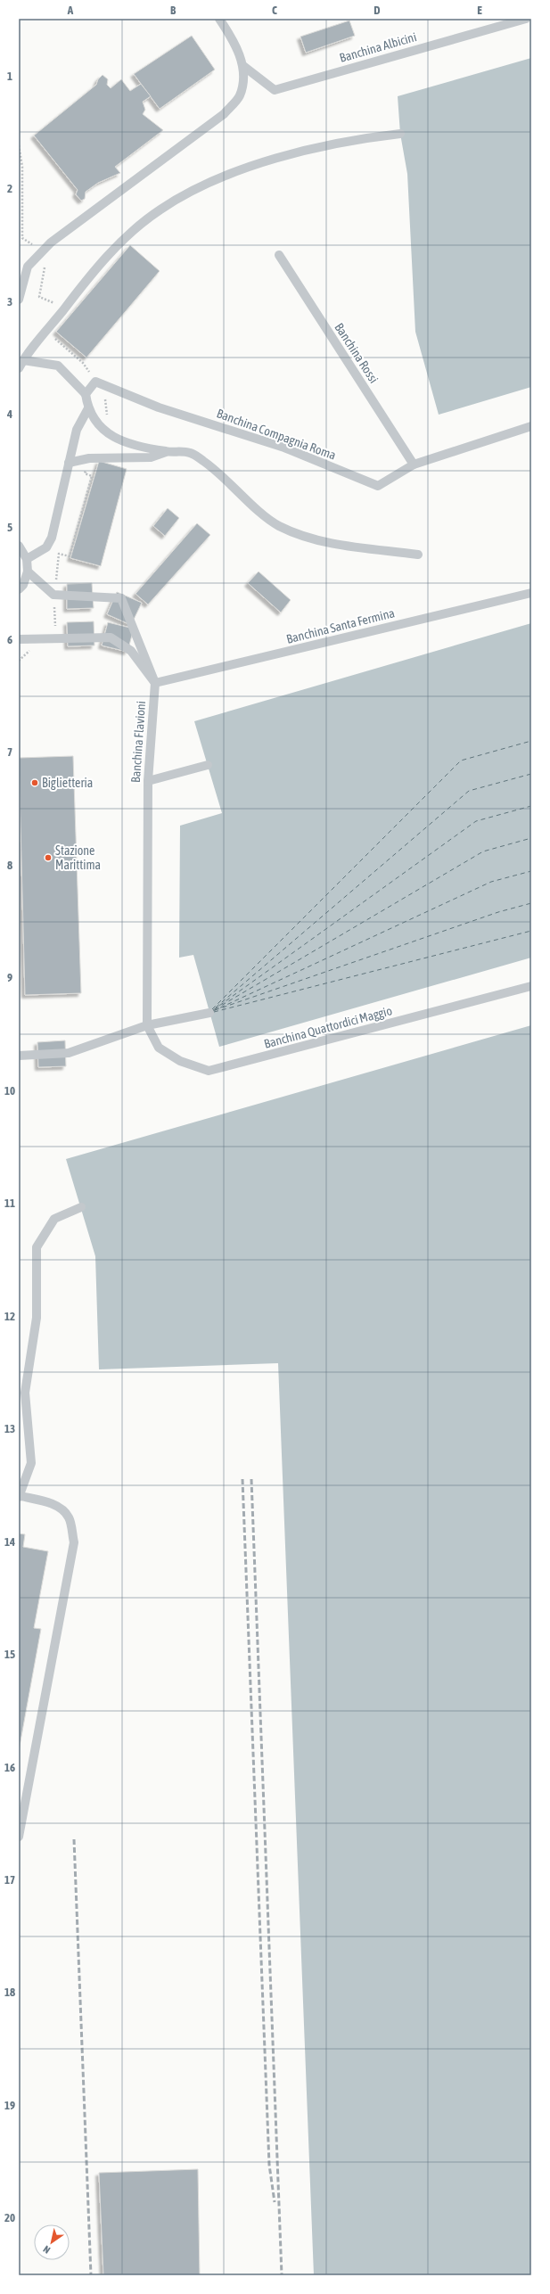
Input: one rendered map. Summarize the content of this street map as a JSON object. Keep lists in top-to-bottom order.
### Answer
{
  "streets": {
    "lane": [
      "Banchina Albicini",
      "Banchina Rossi",
      "Banchina Compagnia Roma",
      "Banchina Santa Fermina",
      "Banchina Flavioni",
      "Banchina Quattordici Maggio"
    ]
  },
  "crossings": [
    ["Banchina Rossi", "Banchina Compagnia Roma"],
    ["Banchina Santa Fermina", "Banchina Flavioni"],
    ["Banchina Flavioni", "Banchina Quattordici Maggio"]
  ],
  "places": ["Biglietteria", "Stazione Marittima"],
  "north": "bottom left",
  "grid": {
    "columns": [
      "A",
      "B",
      "C",
      "D",
      "E"
    ],
    "rows": [
      "1",
      "2",
      "3",
      "4",
      "5",
      "6",
      "7",
      "8",
      "9",
      "10",
      "11",
      "12",
      "13",
      "14",
      "15",
      "16",
      "17",
      "18",
      "19",
      "20"
    ]
  }
}
